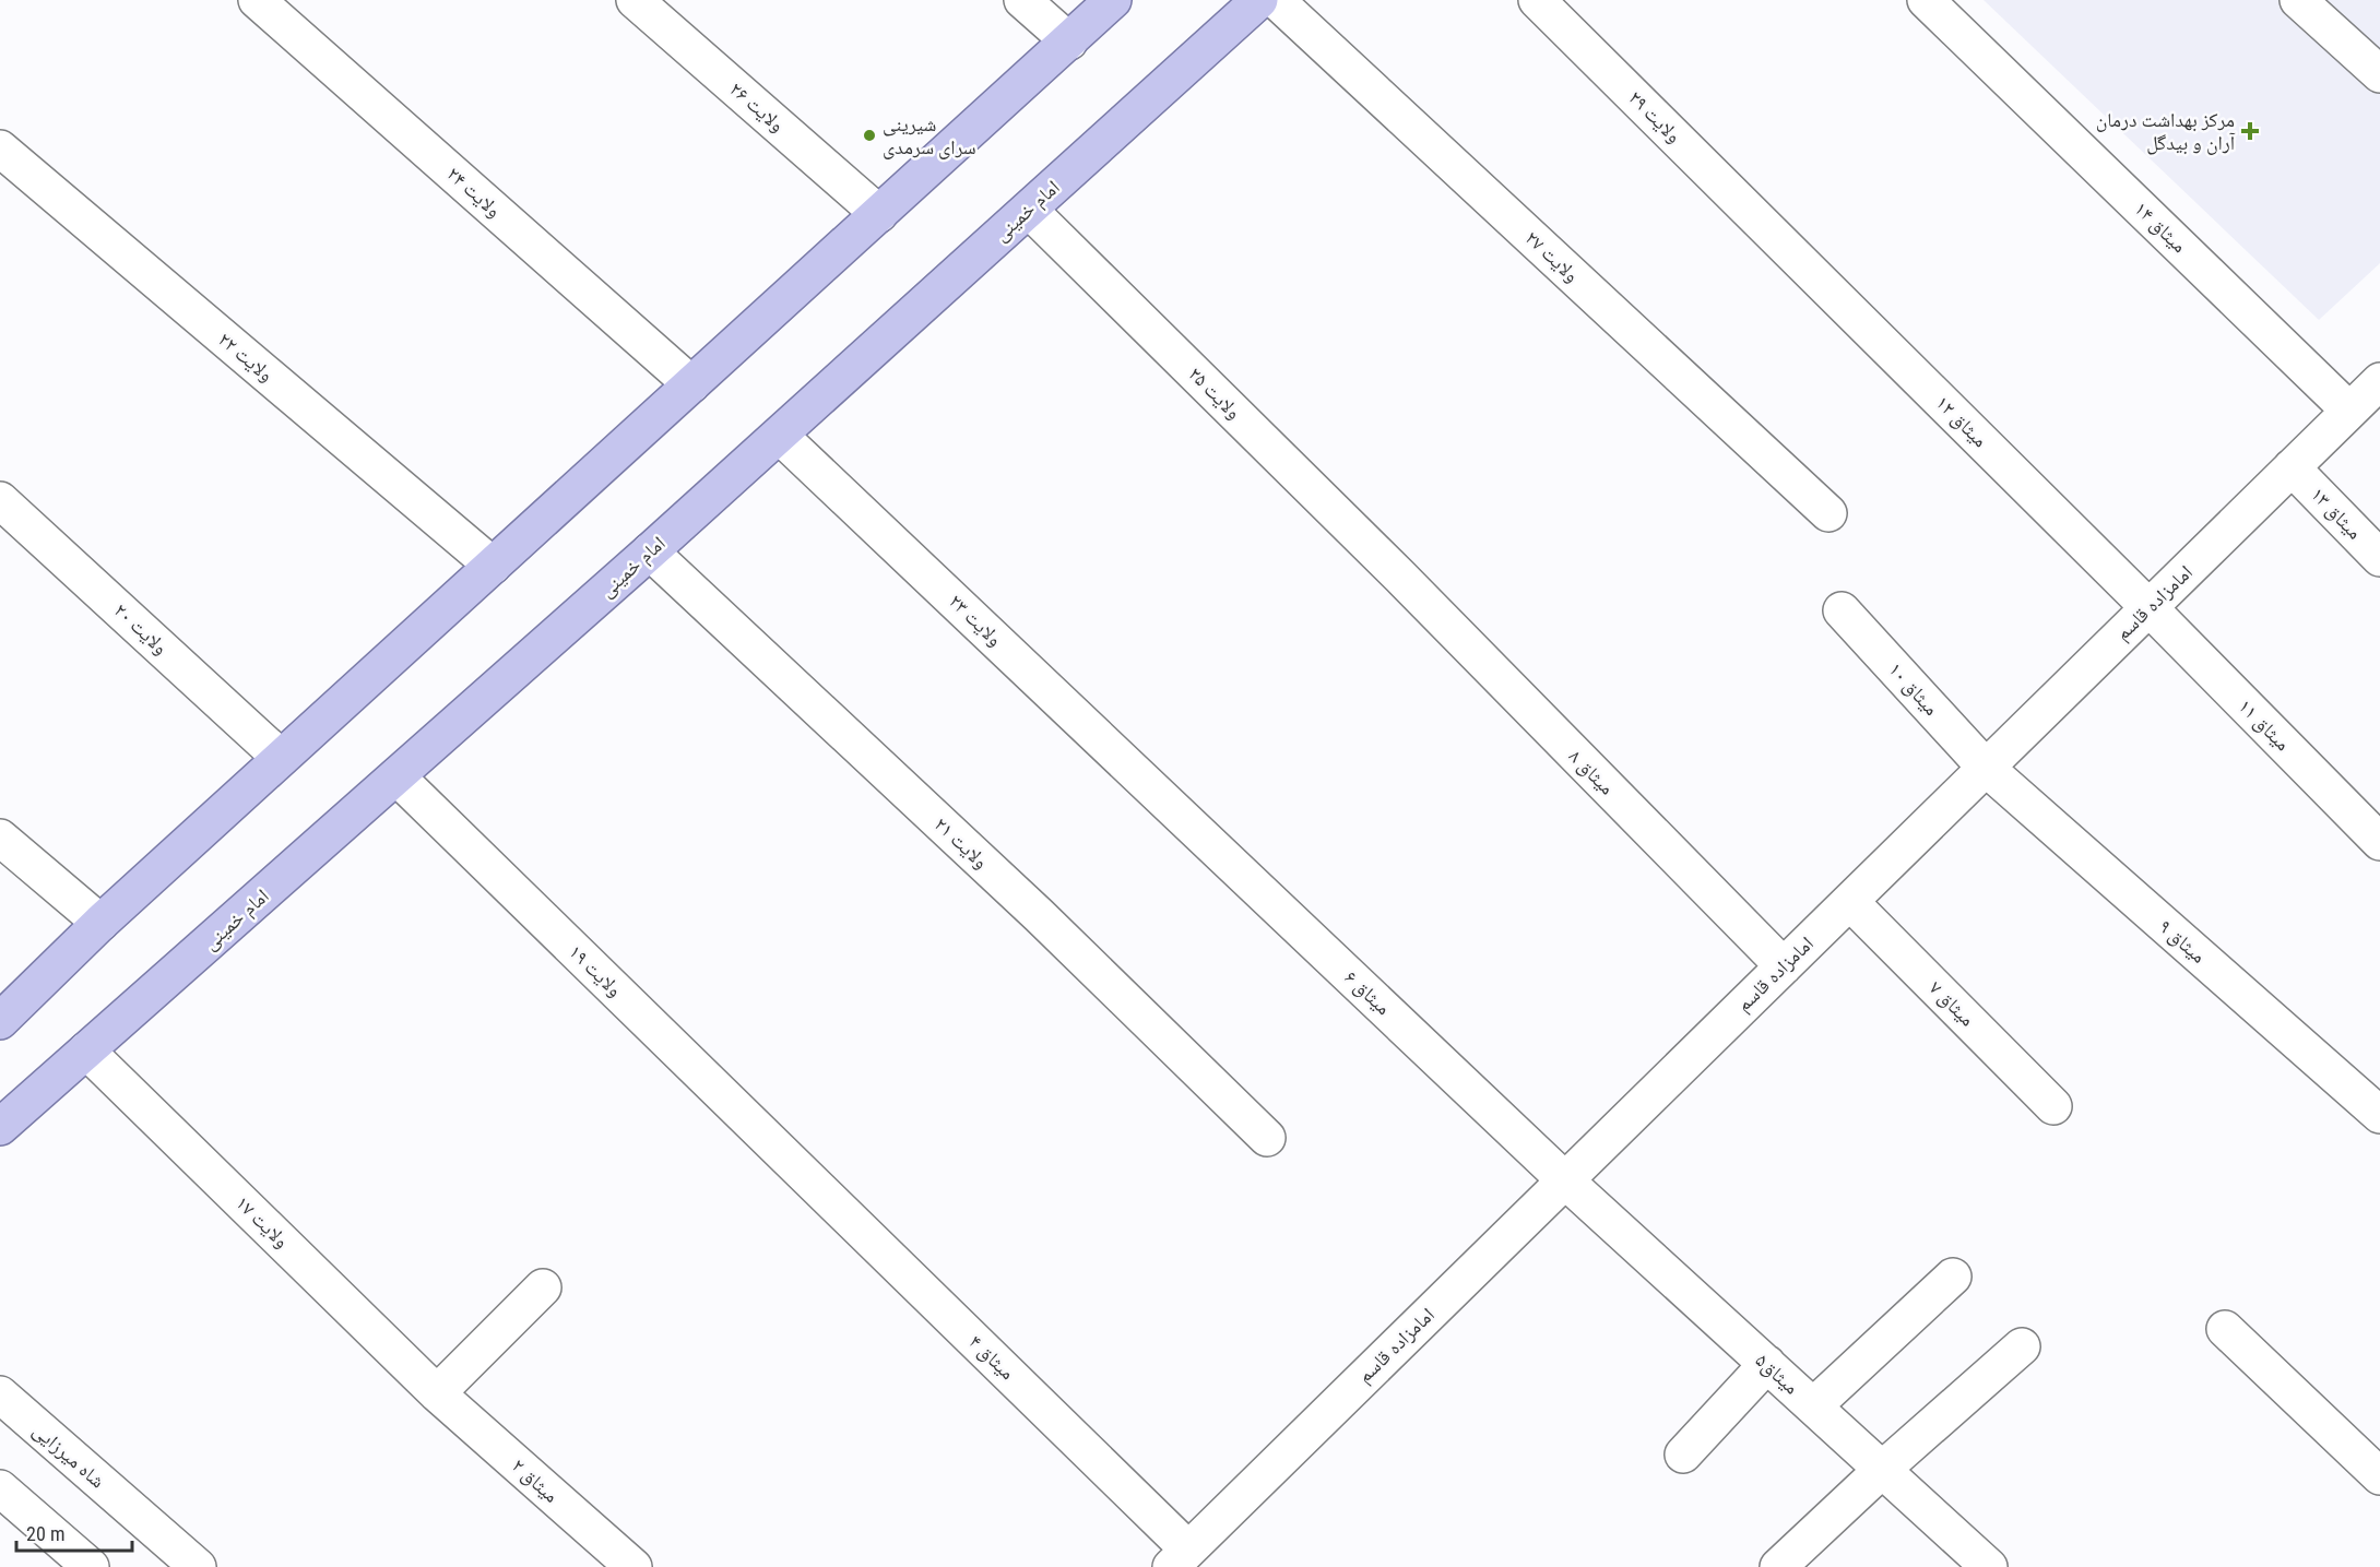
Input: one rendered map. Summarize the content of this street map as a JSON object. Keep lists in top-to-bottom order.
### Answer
{
  "streets": {
    "main road": ["امام خمینی"],
    "street": [
      "ولایت ۲۶",
      "ولایت ۲۹",
      "ولایت ۲۴",
      "میثاق ۱۴",
      "ولایت ۲۷",
      "ولایت ۲۲",
      "ولایت ۲۵",
      "میثاق ۱۲",
      "میثاق ۱۳",
      "امامزاده قاسم",
      "ولایت ۲۳",
      "ولایت ۲۰",
      "میثاق ۱۰",
      "میثاق ۱۱",
      "میثاق ۸",
      "ولایت ۲۱",
      "میثاق ۹",
      "ولایت ۱۹",
      "میثاق ۶",
      "میثاق ۷",
      "ولایت ۱۷",
      "میثاق ۴",
      "میثاق۵",
      "شاه میرزایی",
      "میثاق ۲"
    ]
  },
  "crossings": [
    ["ولایت ۲۹", "میثاق ۱۲"],
    ["امام خمینی", "ولایت ۲۵"],
    ["امام خمینی", "ولایت ۲۳"],
    ["امام خمینی", "ولایت ۲۱"],
    ["امام خمینی", "ولایت ۱۹"],
    ["امام خمینی", "ولایت ۱۷"],
    ["میثاق ۱۴", "امامزاده قاسم"],
    ["ولایت ۲۵", "میثاق ۸"],
    ["میثاق ۱۲", "امامزاده قاسم"],
    ["میثاق ۱۲", "میثاق ۱۱"],
    ["میثاق ۱۳", "امامزاده قاسم"],
    ["امامزاده قاسم", "میثاق ۱۰"],
    ["امامزاده قاسم", "میثاق ۱۱"],
    ["امامزاده قاسم", "میثاق ۸"],
    ["امامزاده قاسم", "میثاق ۹"],
    ["امامزاده قاسم", "میثاق ۶"],
    ["امامزاده قاسم", "میثاق ۷"],
    ["امامزاده قاسم", "میثاق ۴"],
    ["امامزاده قاسم", "میثاق۵"],
    ["ولایت ۲۳", "میثاق ۶"],
    ["میثاق ۱۰", "میثاق ۹"],
    ["ولایت ۱۹", "میثاق ۴"],
    ["میثاق ۶", "میثاق۵"],
    ["ولایت ۱۷", "میثاق ۲"]
  ],
  "places": {
    "health": ["مرکز بهداشت درمان آران و بیدگل"],
    "other": ["شیرینی سرای سرمدی"]
  },
  "scale_bar": "20 m"
}
